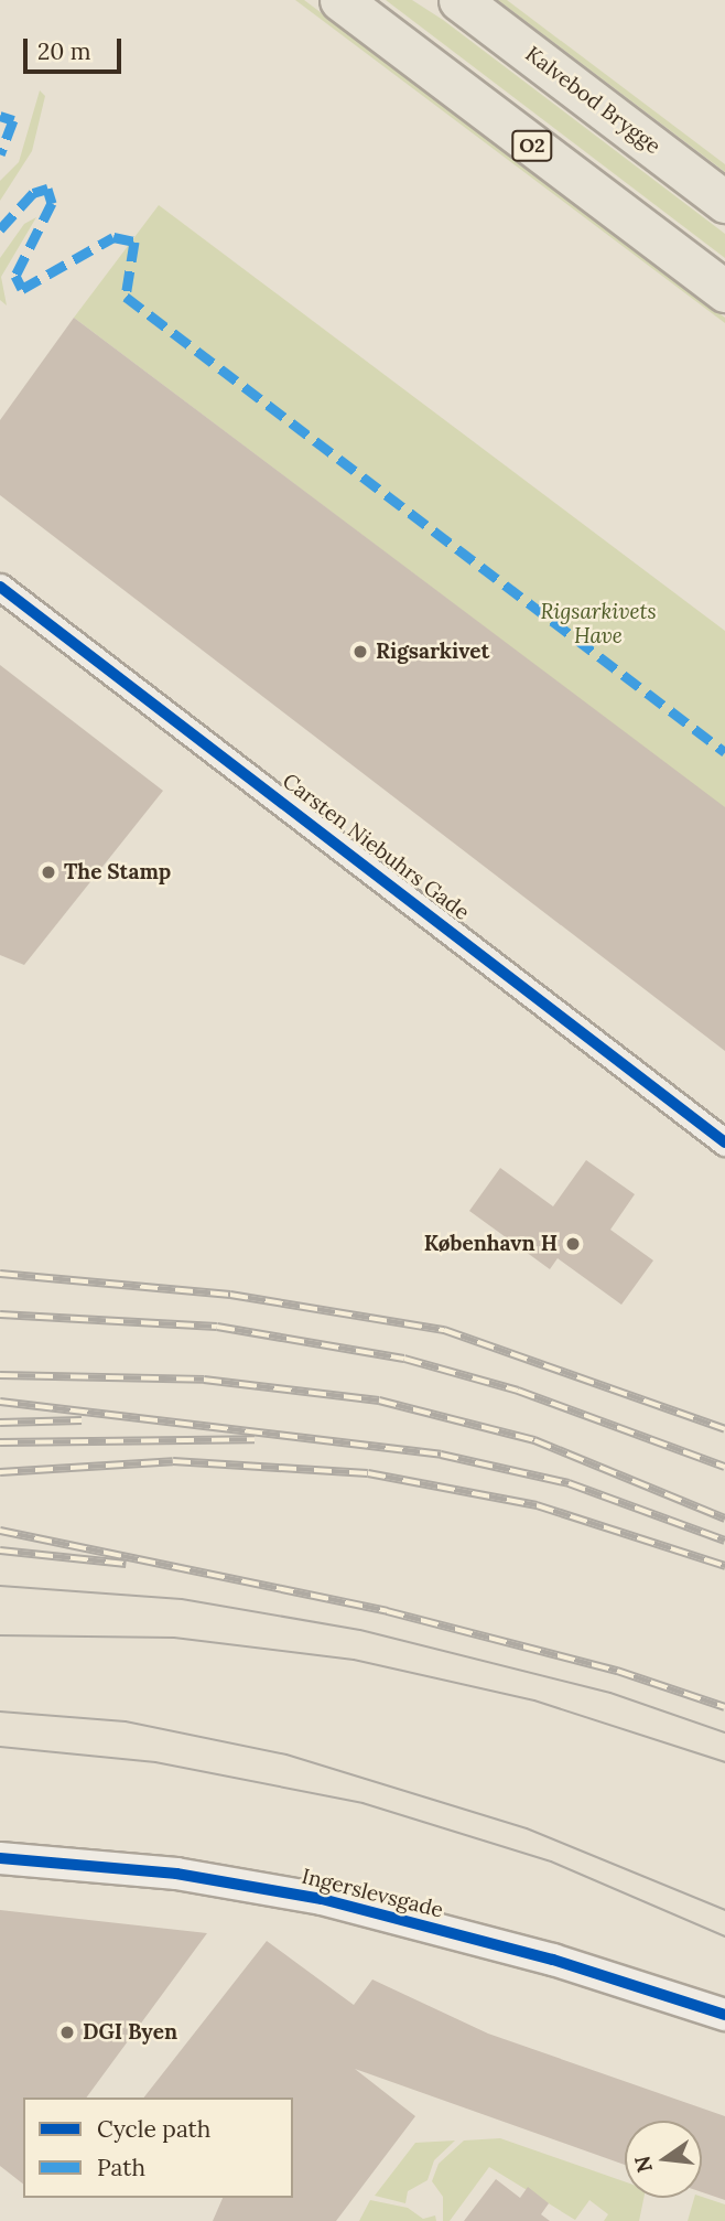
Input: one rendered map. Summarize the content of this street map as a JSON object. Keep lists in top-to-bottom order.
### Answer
{
  "streets": {
    "main road": ["Kalvebod Brygge", "O2"],
    "street": ["Carsten Niebuhrs Gade", "Ingerslevsgade"]
  },
  "parks": ["Rigsarkivets Have"],
  "places": [
    "Rigsarkivet",
    "The Stamp",
    "København H",
    "DGI Byen"
  ],
  "legend": ["Cycle path", "Path"],
  "scale_bar": "20 m",
  "north": "left"
}
